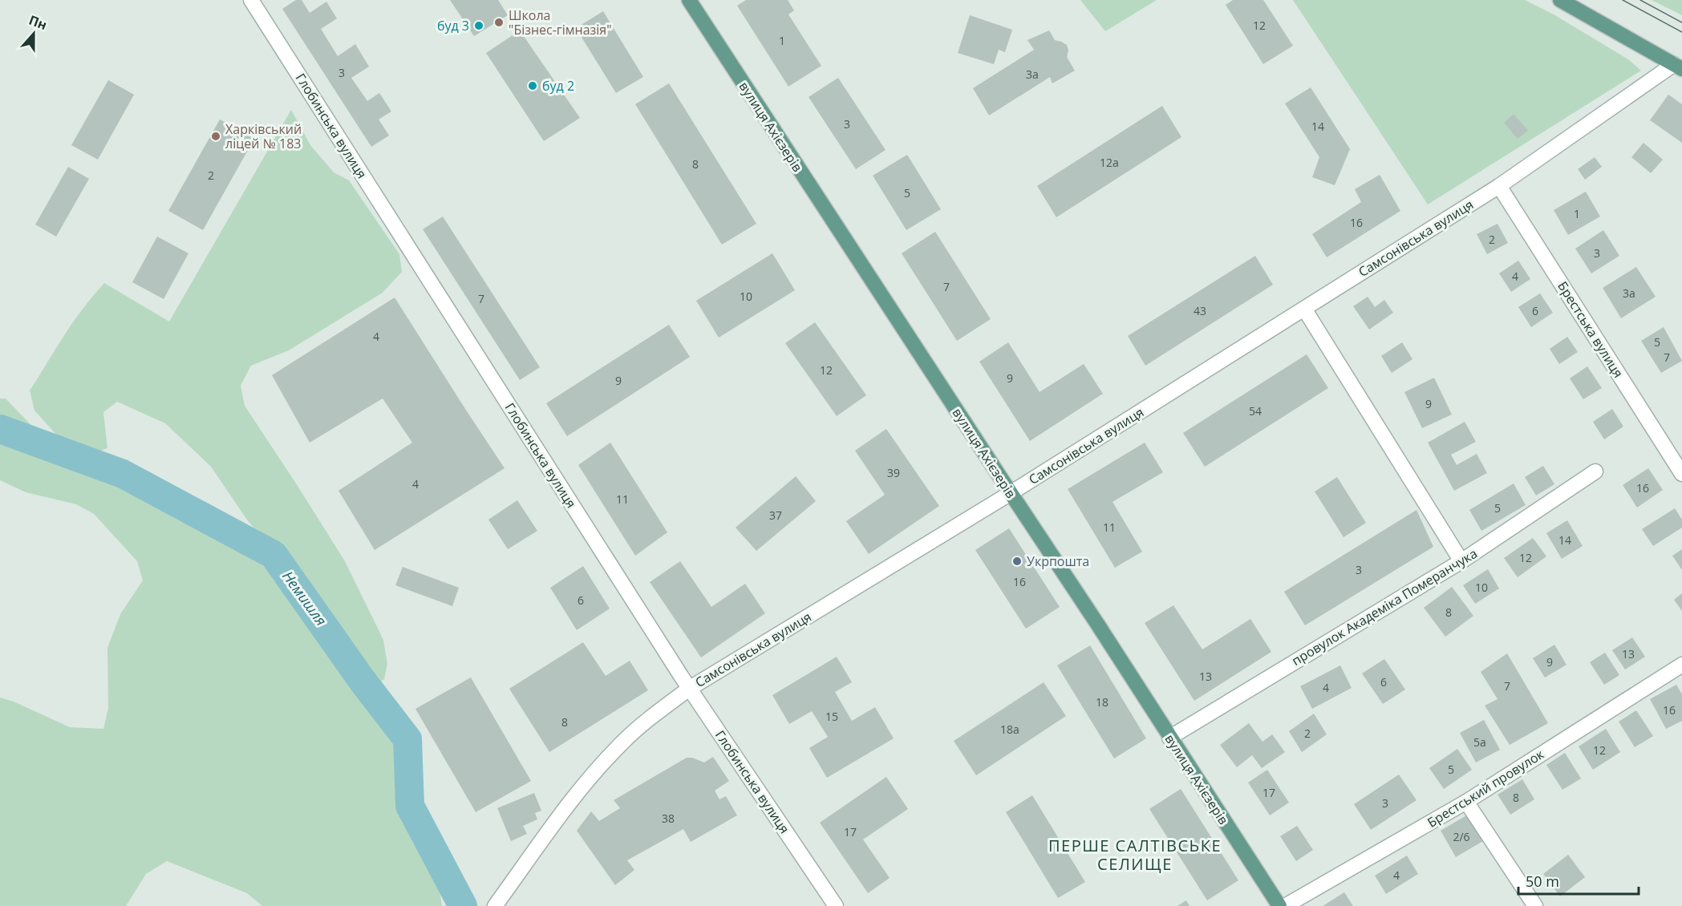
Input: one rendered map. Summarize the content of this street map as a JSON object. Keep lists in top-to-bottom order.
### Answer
{
  "streets": {
    "main road": ["вулиця Ахієзерів"],
    "street": [
      "Глобинська вулиця",
      "Самсонівська вулиця",
      "Брестська вулиця",
      "провулок Академіка Померанчука",
      "Брестський провулок"
    ]
  },
  "crossings": [
    ["Глобинська вулиця", "Самсонівська вулиця"],
    ["вулиця Ахієзерів", "Самсонівська вулиця"],
    ["вулиця Ахієзерів", "провулок Академіка Померанчука"],
    ["Самсонівська вулиця", "Брестська вулиця"]
  ],
  "districts": ["ПЕРШЕ САЛТІВСЬКЕ СЕЛИЩЕ"],
  "water": ["Немишля"],
  "places": [
    "Школа \"Бізнес-гімназія\"",
    "буд 3",
    "буд 2",
    "Харківський ліцей № 183",
    "Укрпошта"
  ],
  "house_numbers": [
    "12",
    "1",
    "3",
    "3а",
    "3",
    "14",
    "12а",
    "8",
    "2",
    "5",
    "1",
    "16",
    "2",
    "3",
    "4",
    "7",
    "3а",
    "10",
    "7",
    "43",
    "6",
    "4",
    "5",
    "7",
    "12",
    "9",
    "9",
    "9",
    "54",
    "39",
    "4",
    "16",
    "11",
    "5",
    "37",
    "11",
    "14",
    "12",
    "3",
    "16",
    "10",
    "6",
    "8",
    "13",
    "9",
    "13",
    "6",
    "7",
    "4",
    "18",
    "16",
    "15",
    "8",
    "18а",
    "2",
    "5а",
    "12",
    "5",
    "17",
    "8",
    "3",
    "38",
    "17",
    "2/6",
    "4"
  ],
  "scale_bar": "50 m",
  "north": "top"
}
